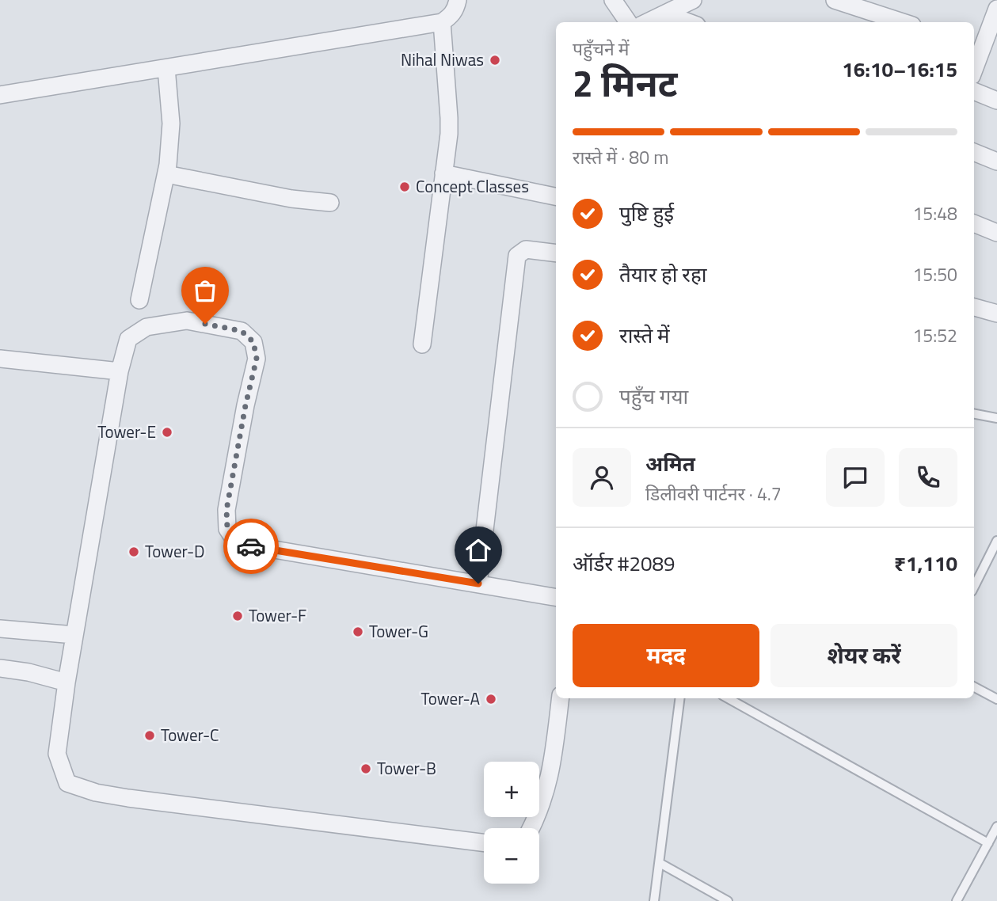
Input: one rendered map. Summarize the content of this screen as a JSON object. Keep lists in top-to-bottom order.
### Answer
{
  "places": [
    "Nihal Niwas",
    "Concept Classes",
    "Tower-E",
    "Tower-D",
    "Tower-F",
    "Tower-G",
    "Tower-A",
    "Tower-C",
    "Tower-B"
  ],
  "page": {
    "heading": ["2 मिनट", "पहुँचने में", "16:10–16:15"],
    "panel": [
      "अमित",
      "डिलीवरी पार्टनर · 4.7",
      "ऑर्डर #2089",
      "₹1,110"
    ],
    "bar": "रास्ते में · 80 m",
    "list": [
      ["पुष्टि हुई", "15:48"],
      ["तैयार हो रहा", "15:50"],
      ["रास्ते में", "15:52"],
      "पहुँच गया"
    ],
    "buttons": ["मदद", "शेयर करें"],
    "map_buttons": ["+", "−"]
  }
}
